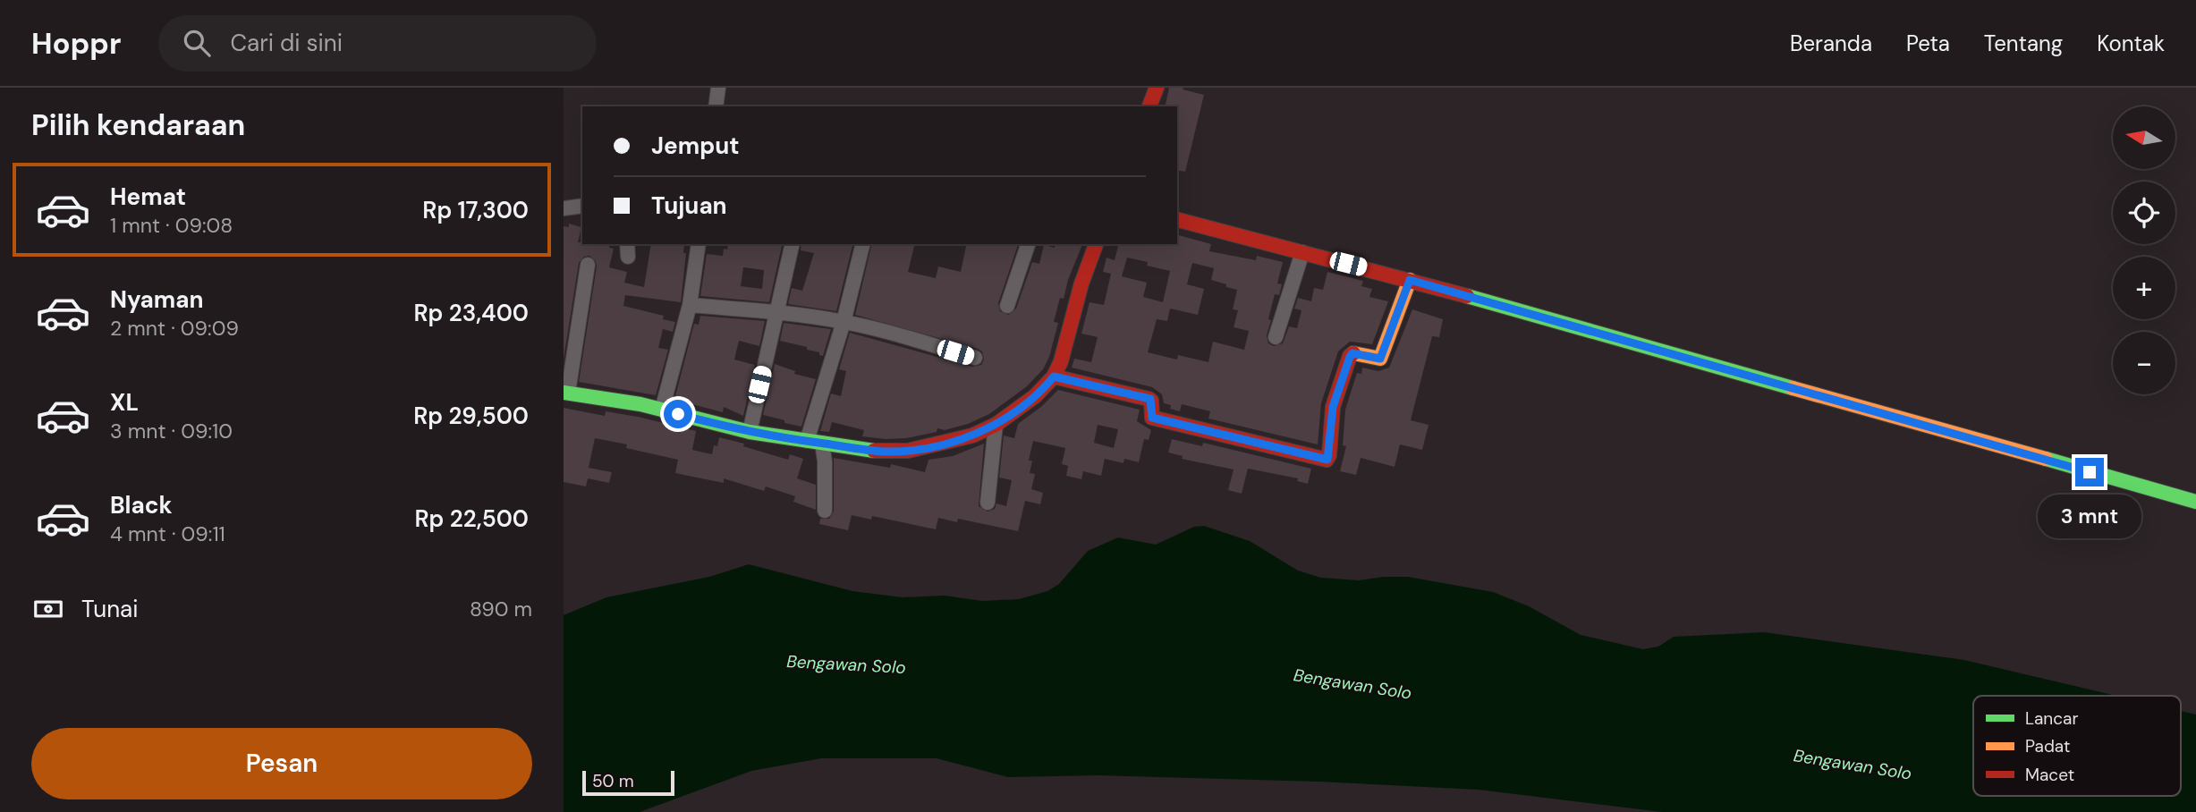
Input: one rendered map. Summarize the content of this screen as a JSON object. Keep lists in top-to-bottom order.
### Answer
{
  "water": ["Bengawan Solo"],
  "legend": ["Lancar", "Padat", "Macet"],
  "scale_bar": "50 m",
  "north": "left",
  "page": {
    "header": "Hoppr",
    "search": "Cari di sini",
    "nav": [
      "Beranda",
      "Peta",
      "Tentang",
      "Kontak"
    ],
    "heading": "Pilih kendaraan",
    "map_buttons": ["+", "−"],
    "banner": ["Jemput", "Tujuan"],
    "list": [
      {
        "name": "Hemat",
        "note": "1 mnt · 09:08",
        "value": "Rp 17,300"
      },
      {
        "name": "Nyaman",
        "note": "2 mnt · 09:09",
        "value": "Rp 23,400"
      },
      {
        "name": "XL",
        "note": "3 mnt · 09:10",
        "value": "Rp 29,500"
      },
      {
        "name": "Black",
        "note": "4 mnt · 09:11",
        "value": "Rp 22,500"
      }
    ],
    "bubble": "3 mnt",
    "pay": ["Tunai", "890 m"],
    "buttons": "Pesan",
    "scale": "50 m"
  }
}
